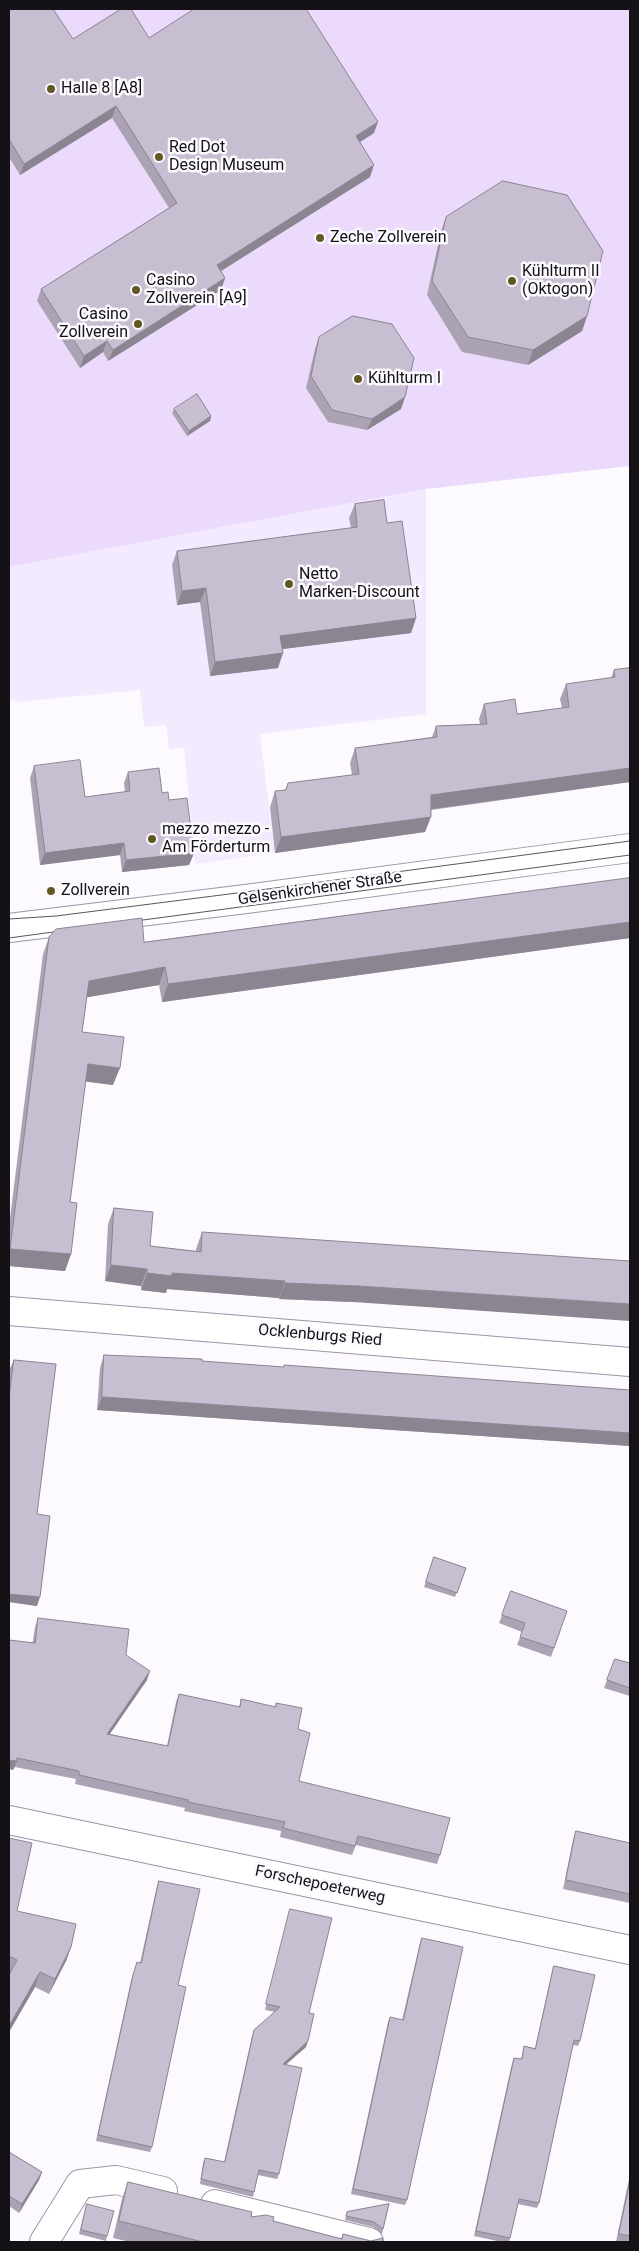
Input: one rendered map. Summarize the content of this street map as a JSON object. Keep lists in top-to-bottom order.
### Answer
{
  "streets": {
    "street": ["Gelsenkirchener Straße", "Ocklenburgs Ried", "Forschepoeterweg"]
  },
  "places": [
    "Halle 8 [A8]",
    "Red Dot Design Museum",
    "Zeche Zollverein",
    "Kühlturm II (Oktogon)",
    "Casino Zollverein [A9]",
    "Casino Zollverein",
    "Kühlturm I",
    "Netto Marken-Discount",
    "mezzo mezzo - Am Förderturm",
    "Zollverein"
  ]
}
